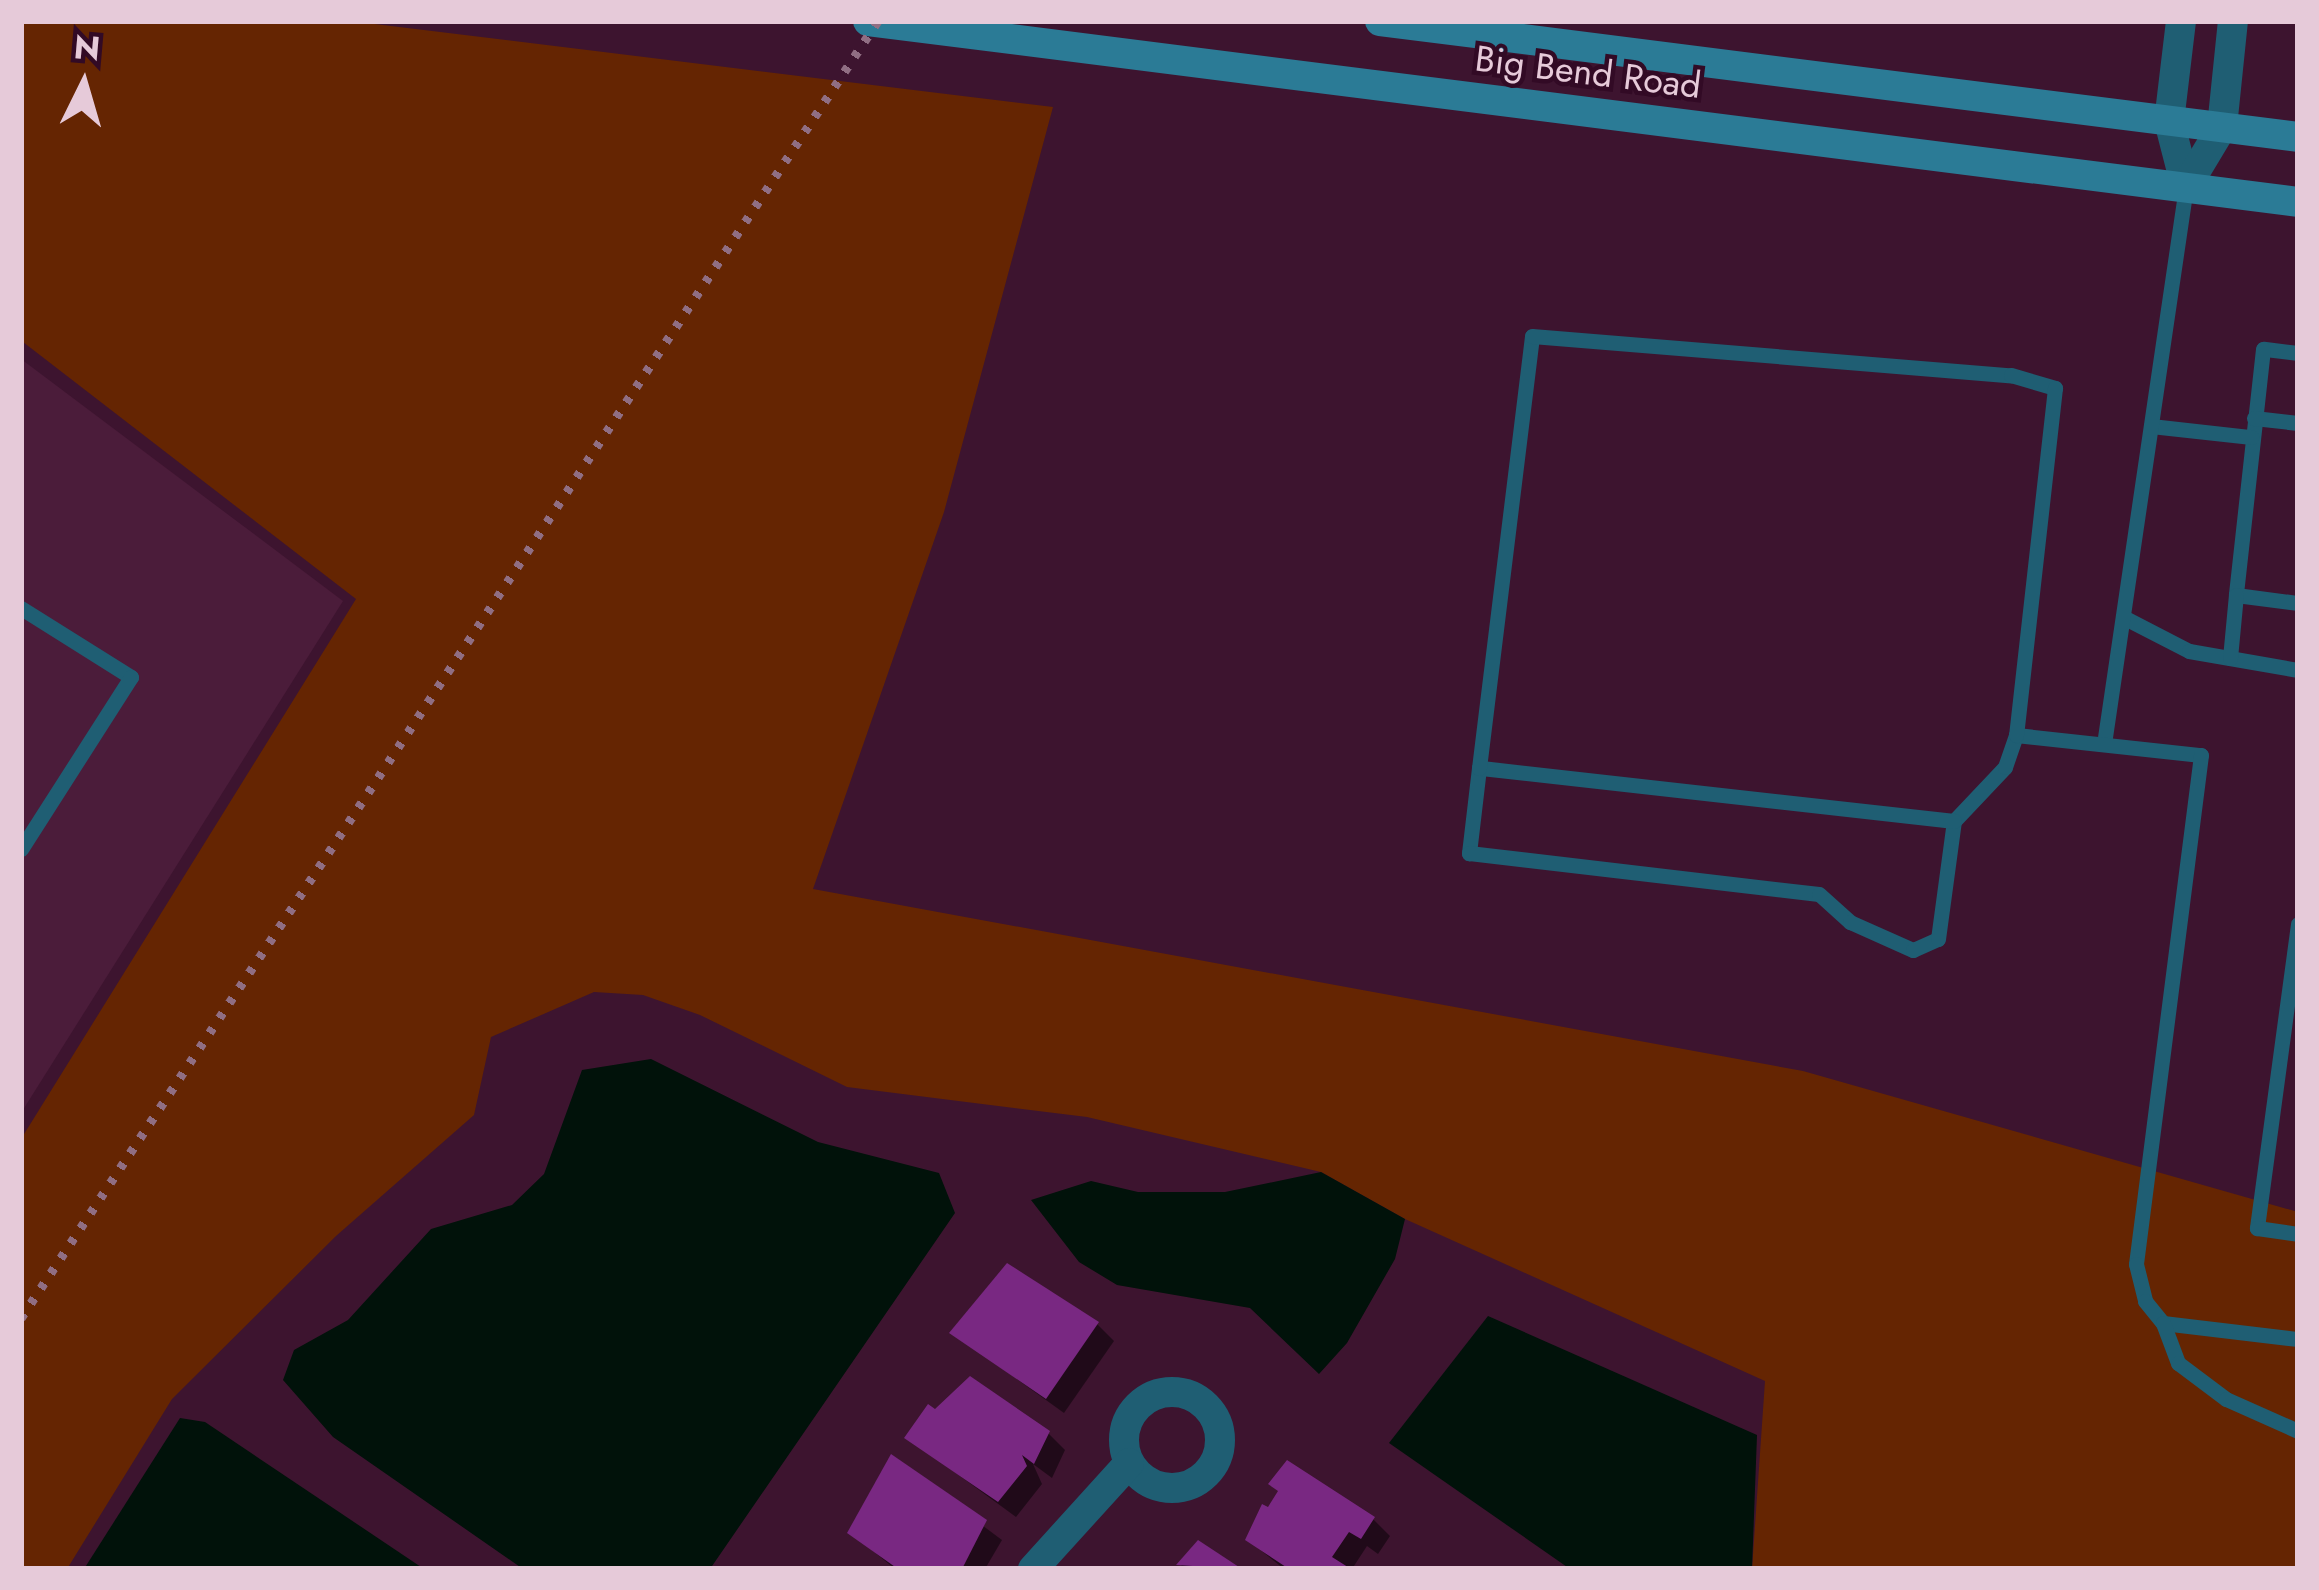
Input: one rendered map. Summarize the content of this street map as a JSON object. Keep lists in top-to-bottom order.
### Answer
{
  "streets": {
    "main road": ["Big Bend Road"]
  },
  "north": "top"
}
